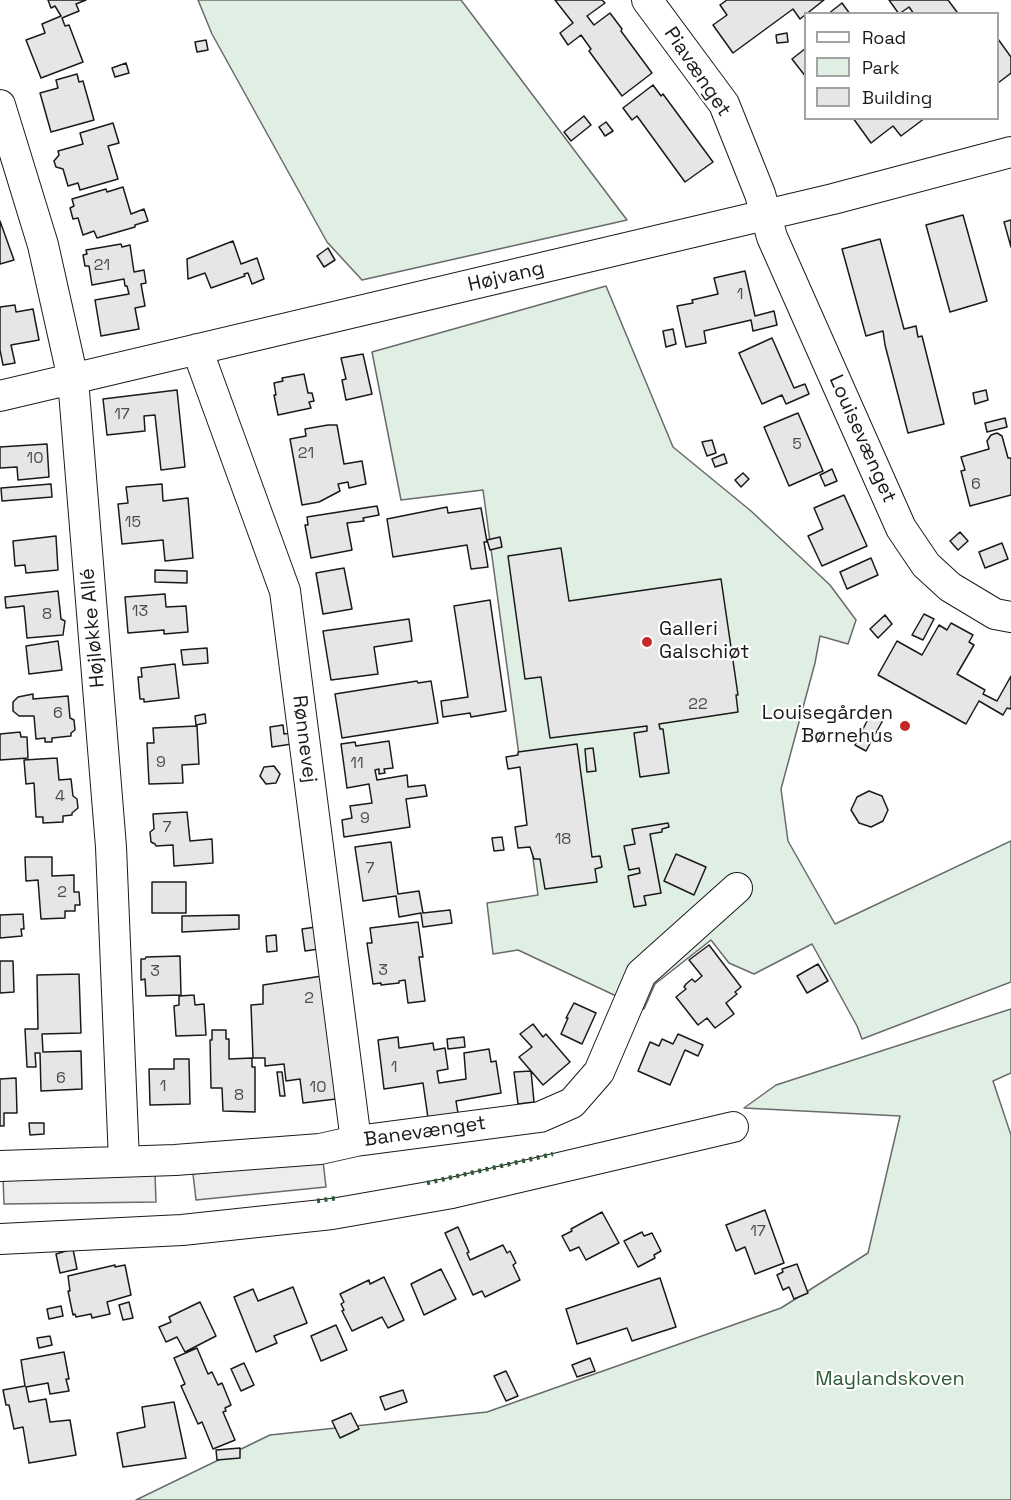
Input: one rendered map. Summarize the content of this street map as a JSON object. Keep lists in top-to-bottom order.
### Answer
{
  "streets": {
    "street": [
      "Piavænget",
      "Højvang",
      "Louisevænget",
      "Højløkke Allé",
      "Rønnevej",
      "Banevænget"
    ]
  },
  "crossings": [
    ["Piavænget", "Højvang"],
    ["Piavænget", "Louisevænget"],
    ["Højvang", "Louisevænget"],
    ["Højvang", "Højløkke Allé"],
    ["Højvang", "Rønnevej"],
    ["Højløkke Allé", "Banevænget"],
    ["Rønnevej", "Banevænget"]
  ],
  "parks": ["Maylandskoven"],
  "places": ["Galleri Galschiøt", "Louisegården Børnehus"],
  "house_numbers": [
    "21",
    "1",
    "17",
    "5",
    "21",
    "10",
    "6",
    "15",
    "13",
    "8",
    "22",
    "6",
    "9",
    "11",
    "4",
    "9",
    "7",
    "18",
    "7",
    "2",
    "3",
    "3",
    "2",
    "1",
    "6",
    "1",
    "10",
    "8",
    "17"
  ],
  "legend": ["Road", "Park", "Building"]
}
